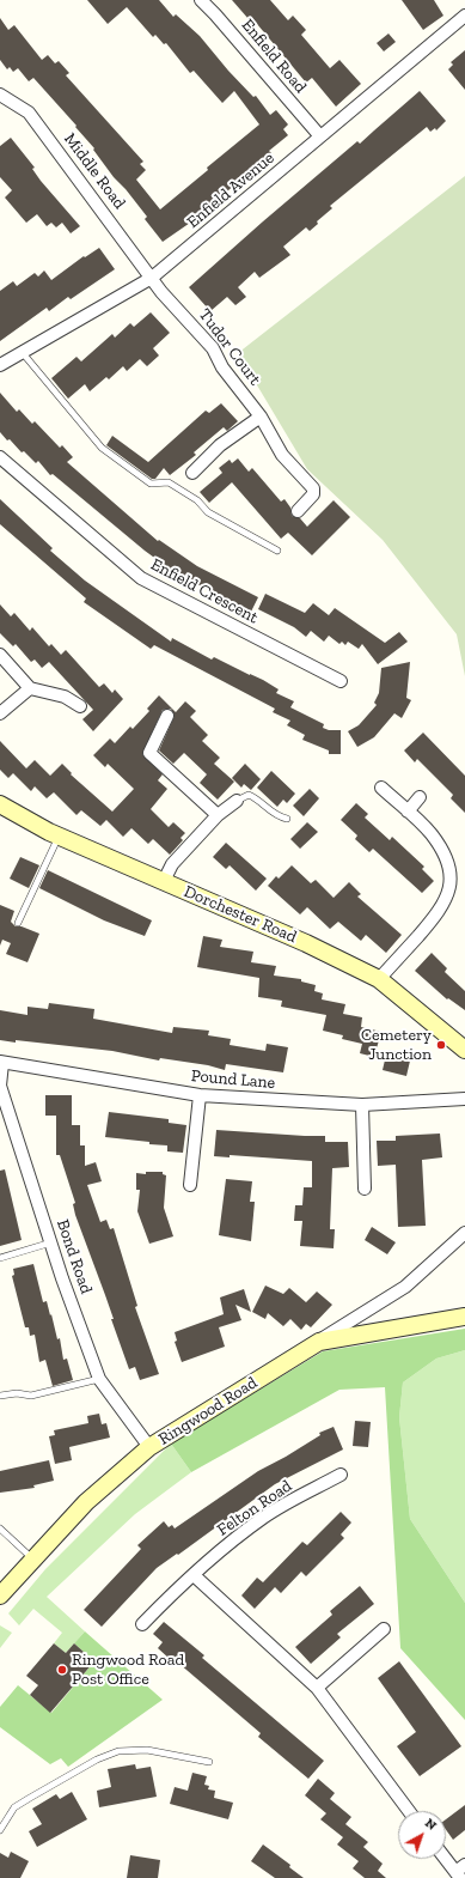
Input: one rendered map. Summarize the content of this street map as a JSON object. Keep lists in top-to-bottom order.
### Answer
{
  "streets": {
    "main road": ["Dorchester Road", "Ringwood Road"],
    "street": [
      "Enfield Road",
      "Middle Road",
      "Enfield Avenue",
      "Tudor Court",
      "Enfield Crescent",
      "Pound Lane",
      "Bond Road",
      "Felton Road"
    ]
  },
  "crossings": [
    ["Enfield Road", "Enfield Avenue"],
    ["Middle Road", "Enfield Avenue"],
    ["Middle Road", "Tudor Court"],
    ["Enfield Avenue", "Tudor Court"],
    ["Pound Lane", "Bond Road"],
    ["Bond Road", "Ringwood Road"]
  ],
  "places": ["Cemetery Junction", "Ringwood Road Post Office"],
  "north": "top right"
}
